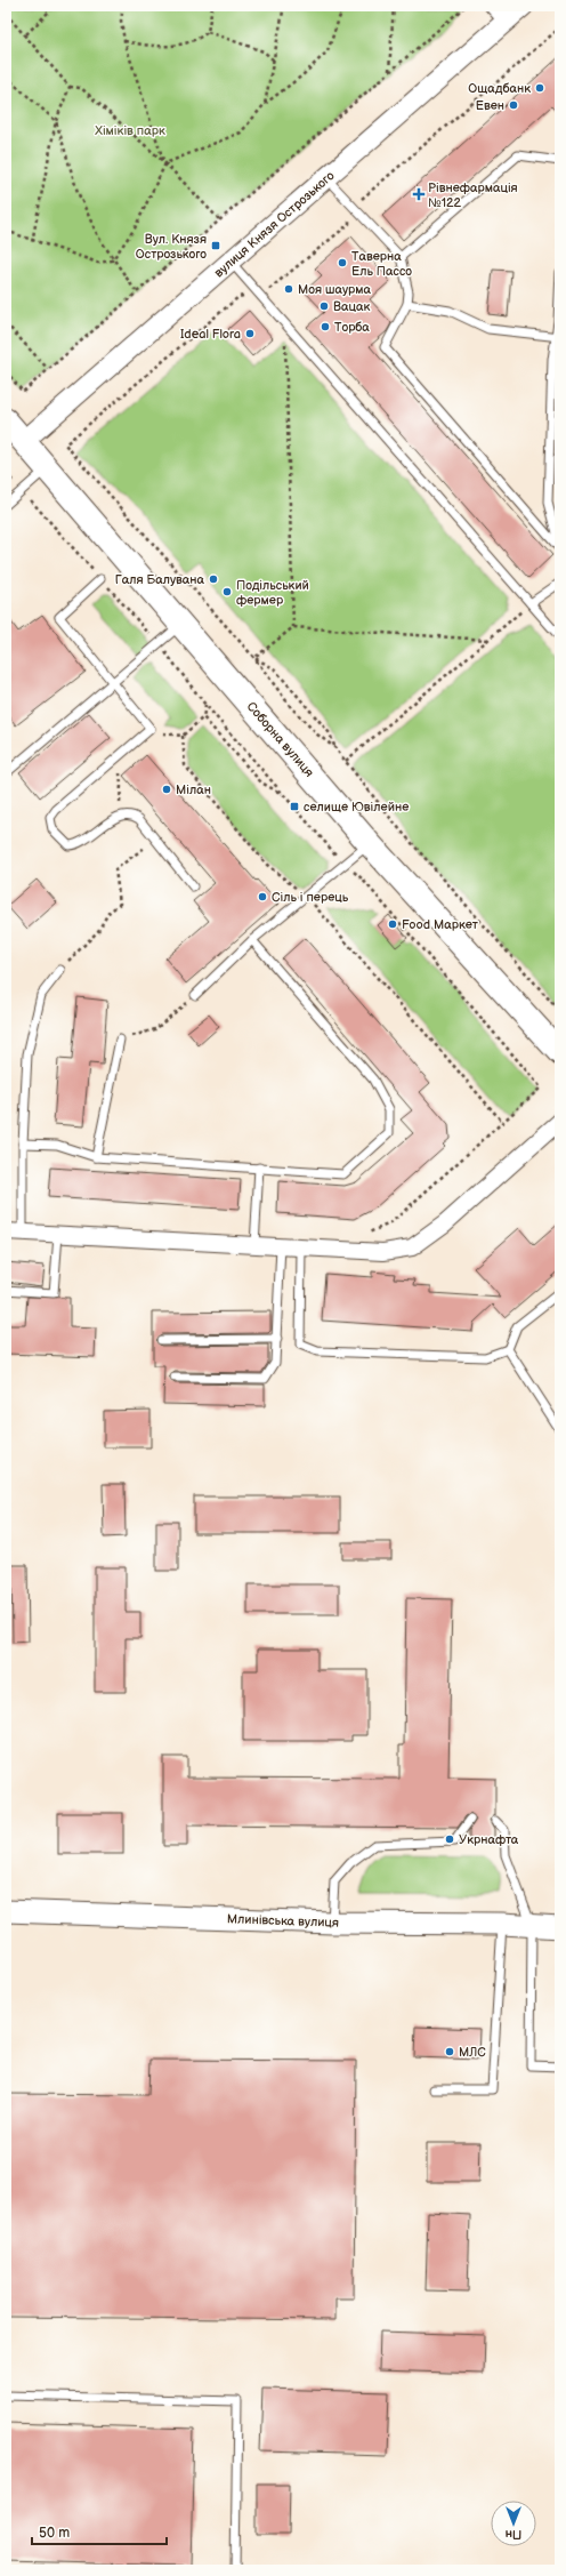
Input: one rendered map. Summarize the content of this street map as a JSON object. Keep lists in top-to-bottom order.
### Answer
{
  "streets": {
    "main road": ["Соборна вулиця", "Млинівська вулиця"],
    "street": ["вулиця Князя Острозького"]
  },
  "crossings": [
    ["вулиця Князя Острозького", "Соборна вулиця"]
  ],
  "parks": ["Хіміків парк"],
  "places": {
    "other": [
      "Ощадбанк",
      "Евен",
      "Таверна Ель Пассо",
      "Моя шаурма",
      "Вацак",
      "Торба",
      "Ideal Flora",
      "Галя Балувана",
      "Подільський фермер",
      "Мілан",
      "Сіль і перець",
      "Food Маркет",
      "Укрнафта",
      "МЛС"
    ],
    "health": ["Рівнефармація №122"],
    "transit": ["Вул. Князя Острозького", "селище Ювілейне"]
  },
  "scale_bar": "50 m",
  "north": "bottom"
}
